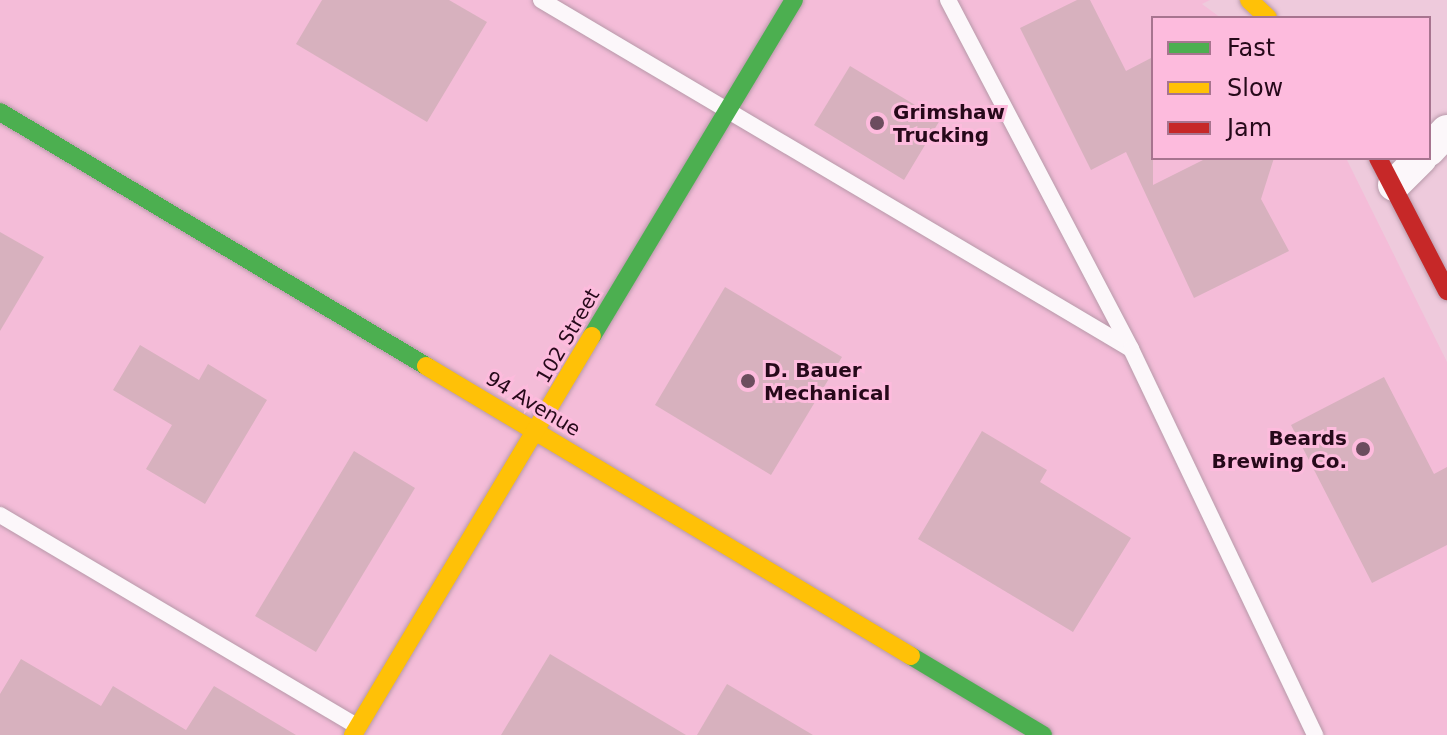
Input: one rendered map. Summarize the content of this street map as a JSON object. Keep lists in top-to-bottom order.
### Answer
{
  "streets": {
    "street": ["102 Street", "94 Avenue"]
  },
  "crossings": [
    ["102 Street", "94 Avenue"]
  ],
  "places": ["Grimshaw Trucking", "D. Bauer Mechanical", "Beards Brewing Co."],
  "legend": ["Fast", "Slow", "Jam"]
}
